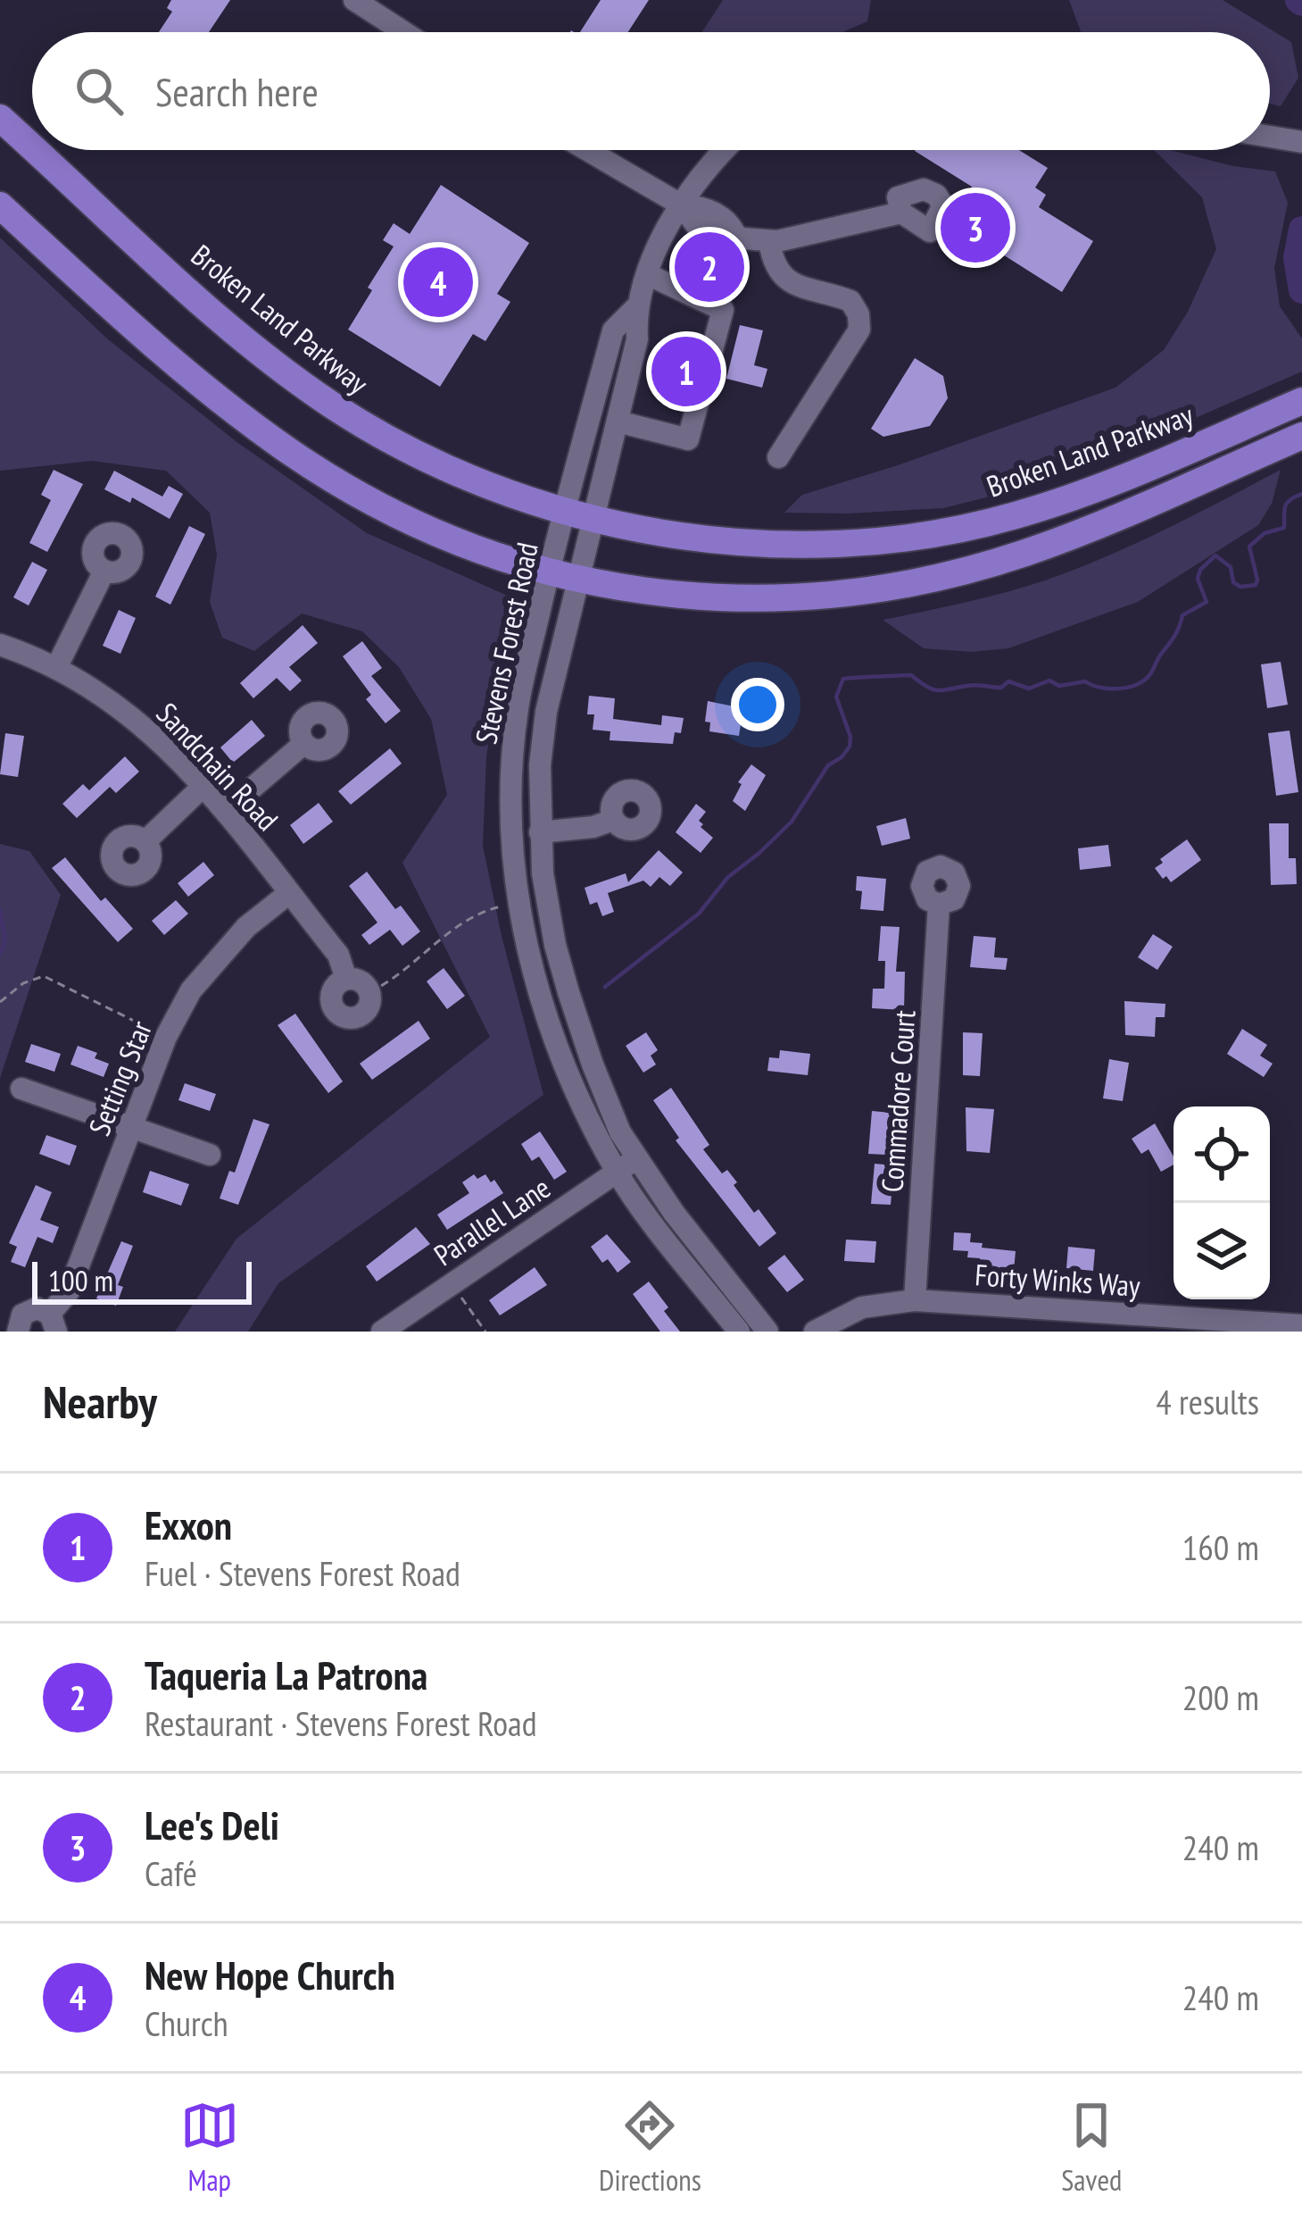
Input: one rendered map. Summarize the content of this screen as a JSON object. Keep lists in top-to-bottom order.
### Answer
{
  "streets": {
    "main road": ["Broken Land Parkway"],
    "street": [
      "Stevens Forest Road",
      "Sandchain Road",
      "Setting Star",
      "Commadore Court",
      "Parallel Lane",
      "Forty Winks Way"
    ]
  },
  "crossings": [
    ["Broken Land Parkway", "Stevens Forest Road"],
    ["Stevens Forest Road", "Parallel Lane"],
    ["Sandchain Road", "Setting Star"],
    ["Commadore Court", "Forty Winks Way"]
  ],
  "scale_bar": "100 m",
  "page": {
    "search": "Search here",
    "pins": [
      "3",
      "2",
      "4",
      "1"
    ],
    "scale": "100 m",
    "heading": ["Nearby", "4 results"],
    "list": [
      {
        "mark": "1",
        "name": "Exxon",
        "note": "Fuel · Stevens Forest Road",
        "value": "160 m"
      },
      {
        "mark": "2",
        "name": "Taqueria La Patrona",
        "note": "Restaurant · Stevens Forest Road",
        "value": "200 m"
      },
      {
        "mark": "3",
        "name": "Lee's Deli",
        "note": "Café",
        "value": "240 m"
      },
      {
        "mark": "4",
        "name": "New Hope Church",
        "note": "Church",
        "value": "240 m"
      }
    ],
    "nav": ["Map", "Directions", "Saved"]
  }
}
